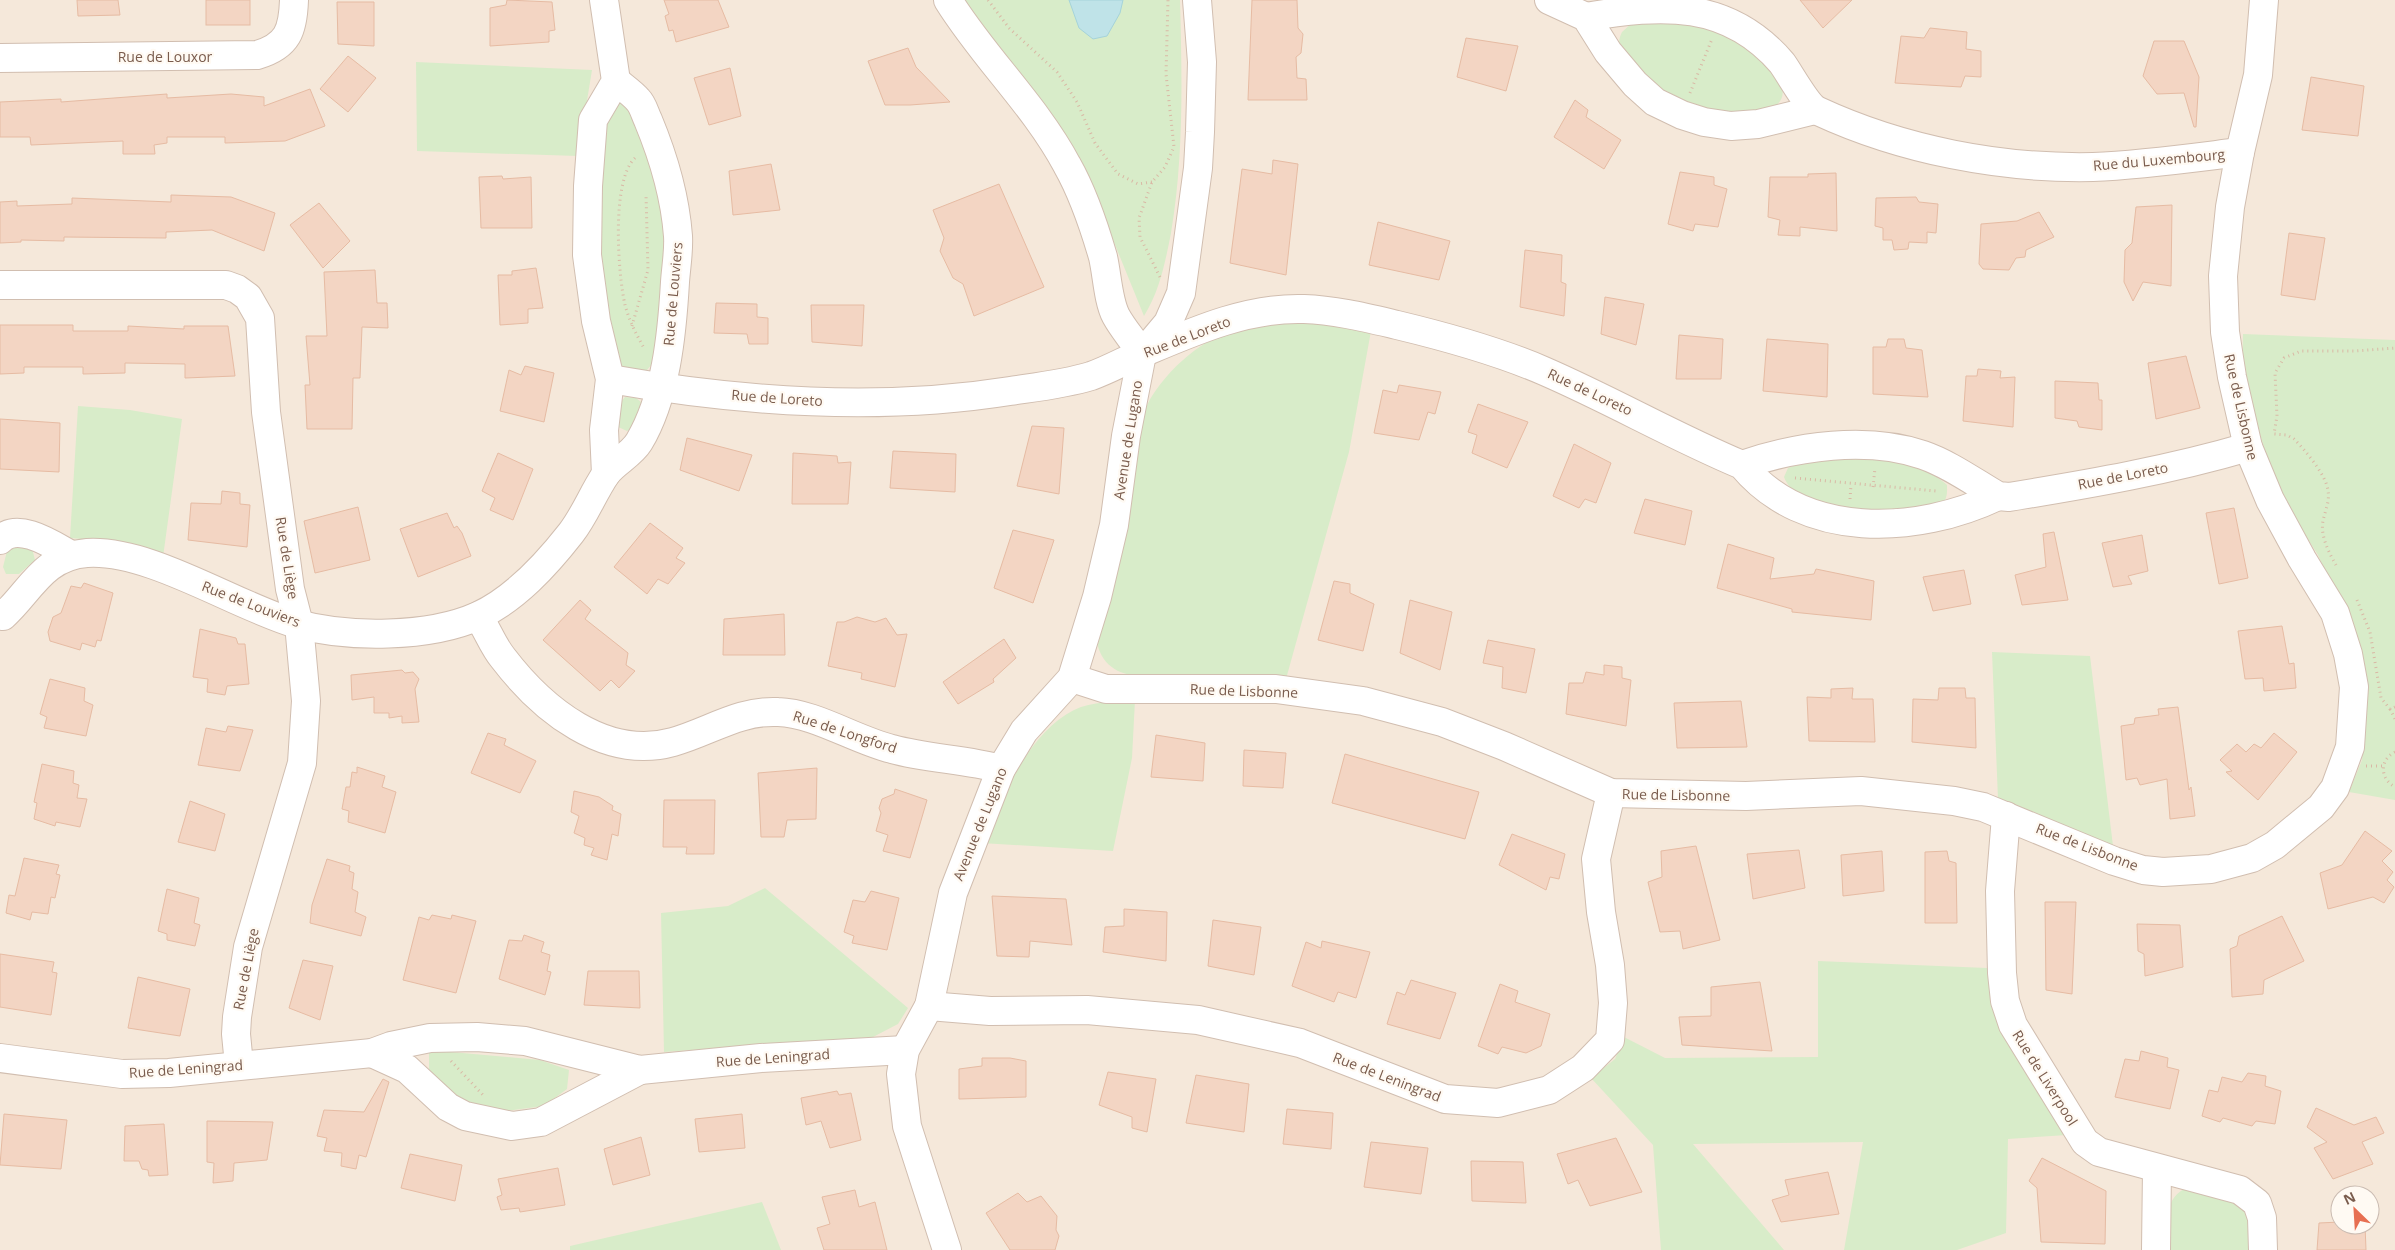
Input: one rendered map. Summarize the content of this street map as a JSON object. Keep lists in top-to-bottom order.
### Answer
{
  "streets": {
    "street": [
      "Rue de Louxor",
      "Rue du Luxembourg",
      "Rue de Louviers",
      "Rue de Loreto",
      "Rue de Lisbonne",
      "Avenue de Lugano",
      "Rue de Liège",
      "Rue de Longford",
      "Rue de Leningrad",
      "Rue de Liverpool"
    ]
  },
  "crossings": [
    ["Rue du Luxembourg", "Rue de Lisbonne"],
    ["Rue de Louviers", "Rue de Loreto"],
    ["Rue de Louviers", "Rue de Liège"],
    ["Rue de Louviers", "Rue de Longford"],
    ["Rue de Loreto", "Rue de Lisbonne"],
    ["Rue de Loreto", "Avenue de Lugano"],
    ["Rue de Lisbonne", "Avenue de Lugano"],
    ["Rue de Lisbonne", "Rue de Leningrad"],
    ["Rue de Lisbonne", "Rue de Liverpool"],
    ["Avenue de Lugano", "Rue de Longford"],
    ["Avenue de Lugano", "Rue de Leningrad"],
    ["Rue de Liège", "Rue de Leningrad"]
  ],
  "north": "top left"
}
